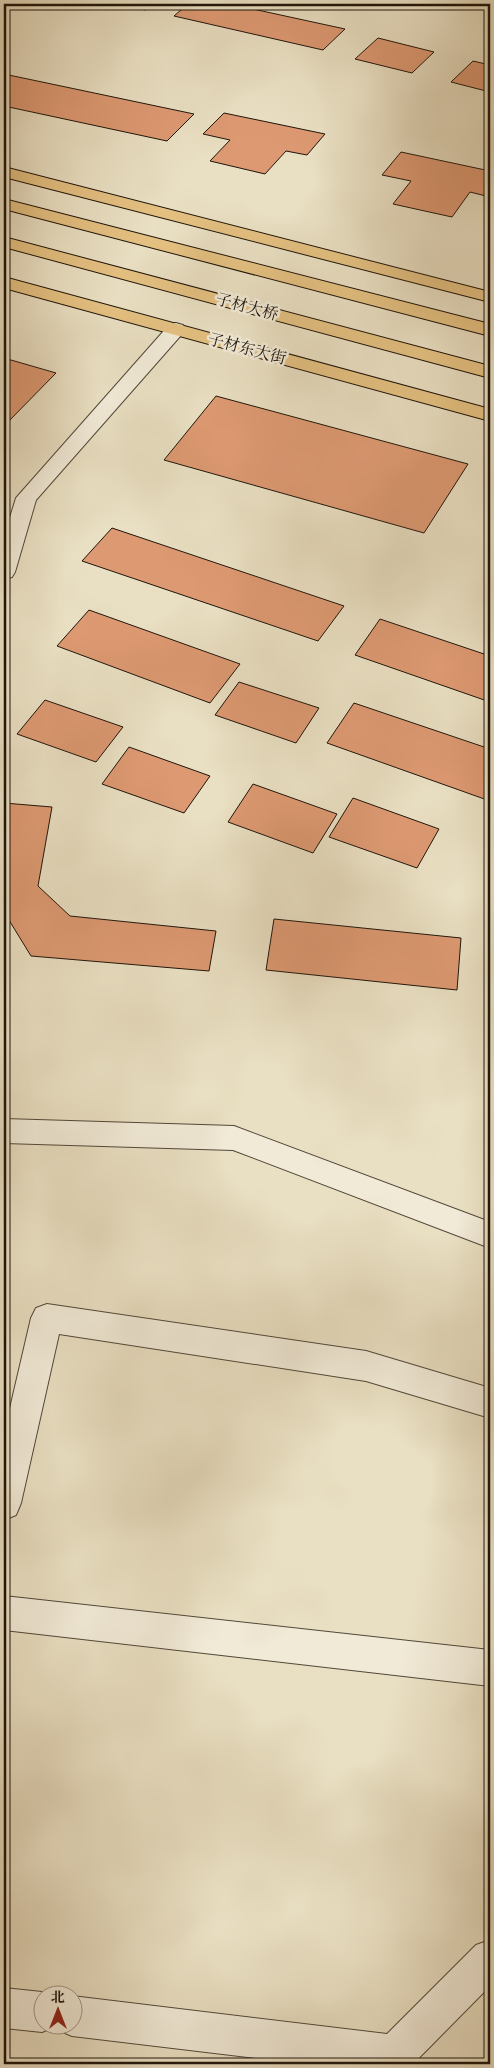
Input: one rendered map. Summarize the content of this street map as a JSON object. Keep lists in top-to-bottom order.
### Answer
{
  "streets": {
    "main road": ["子材大桥", "子材东大街"]
  },
  "north": "top"
}
